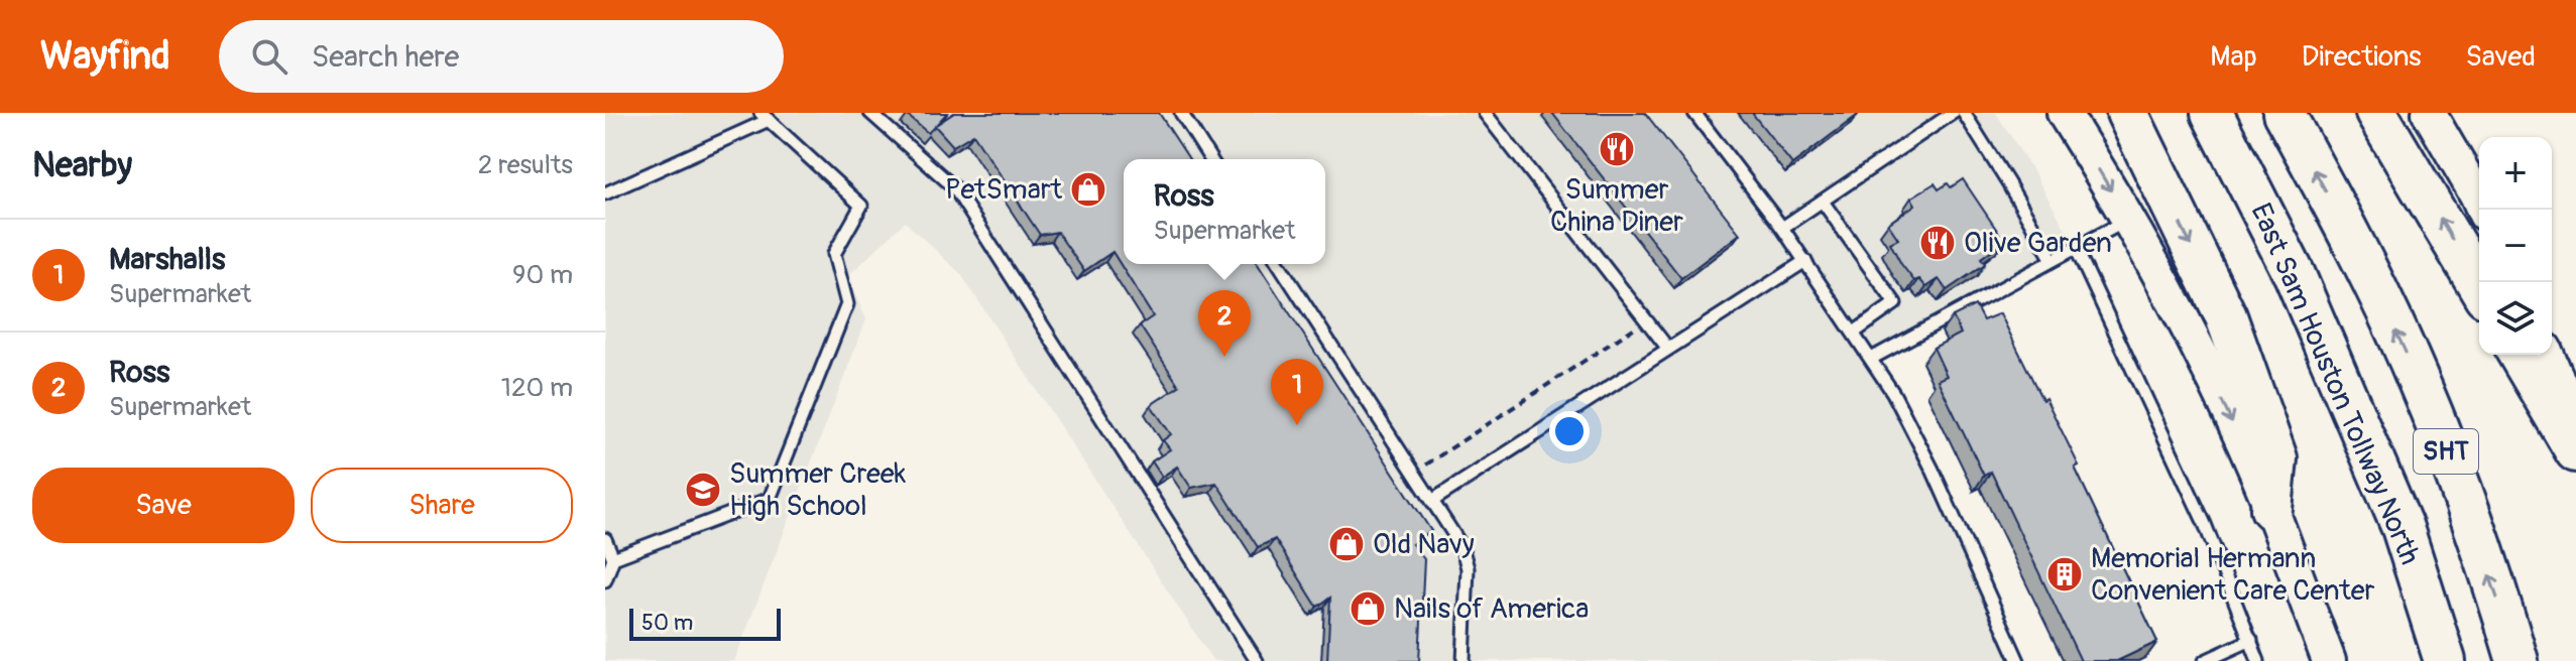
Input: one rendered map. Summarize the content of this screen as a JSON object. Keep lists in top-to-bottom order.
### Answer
{
  "streets": {
    "highway": ["East Sam Houston Tollway North", "SHT"]
  },
  "places": {
    "restaurant": ["Summer China Diner", "Olive Garden"],
    "shop": ["PetSmart", "Old Navy", "Nails of America"],
    "school or university": ["Summer Creek High School"],
    "building": ["Memorial Hermann Convenient Care Center"]
  },
  "scale_bar": "50 m",
  "page": {
    "header": "Wayfind",
    "search": "Search here",
    "nav": ["Map", "Directions", "Saved"],
    "heading": ["Nearby", "2 results"],
    "map_buttons": ["+", "−"],
    "popup": ["Ross", "Supermarket"],
    "list": [
      {
        "mark": "1",
        "name": "Marshalls",
        "note": "Supermarket",
        "value": "90 m"
      },
      {
        "mark": "2",
        "name": "Ross",
        "note": "Supermarket",
        "value": "120 m"
      }
    ],
    "pins": ["2", "1"],
    "buttons": ["Save", "Share"],
    "scale": "50 m"
  }
}
